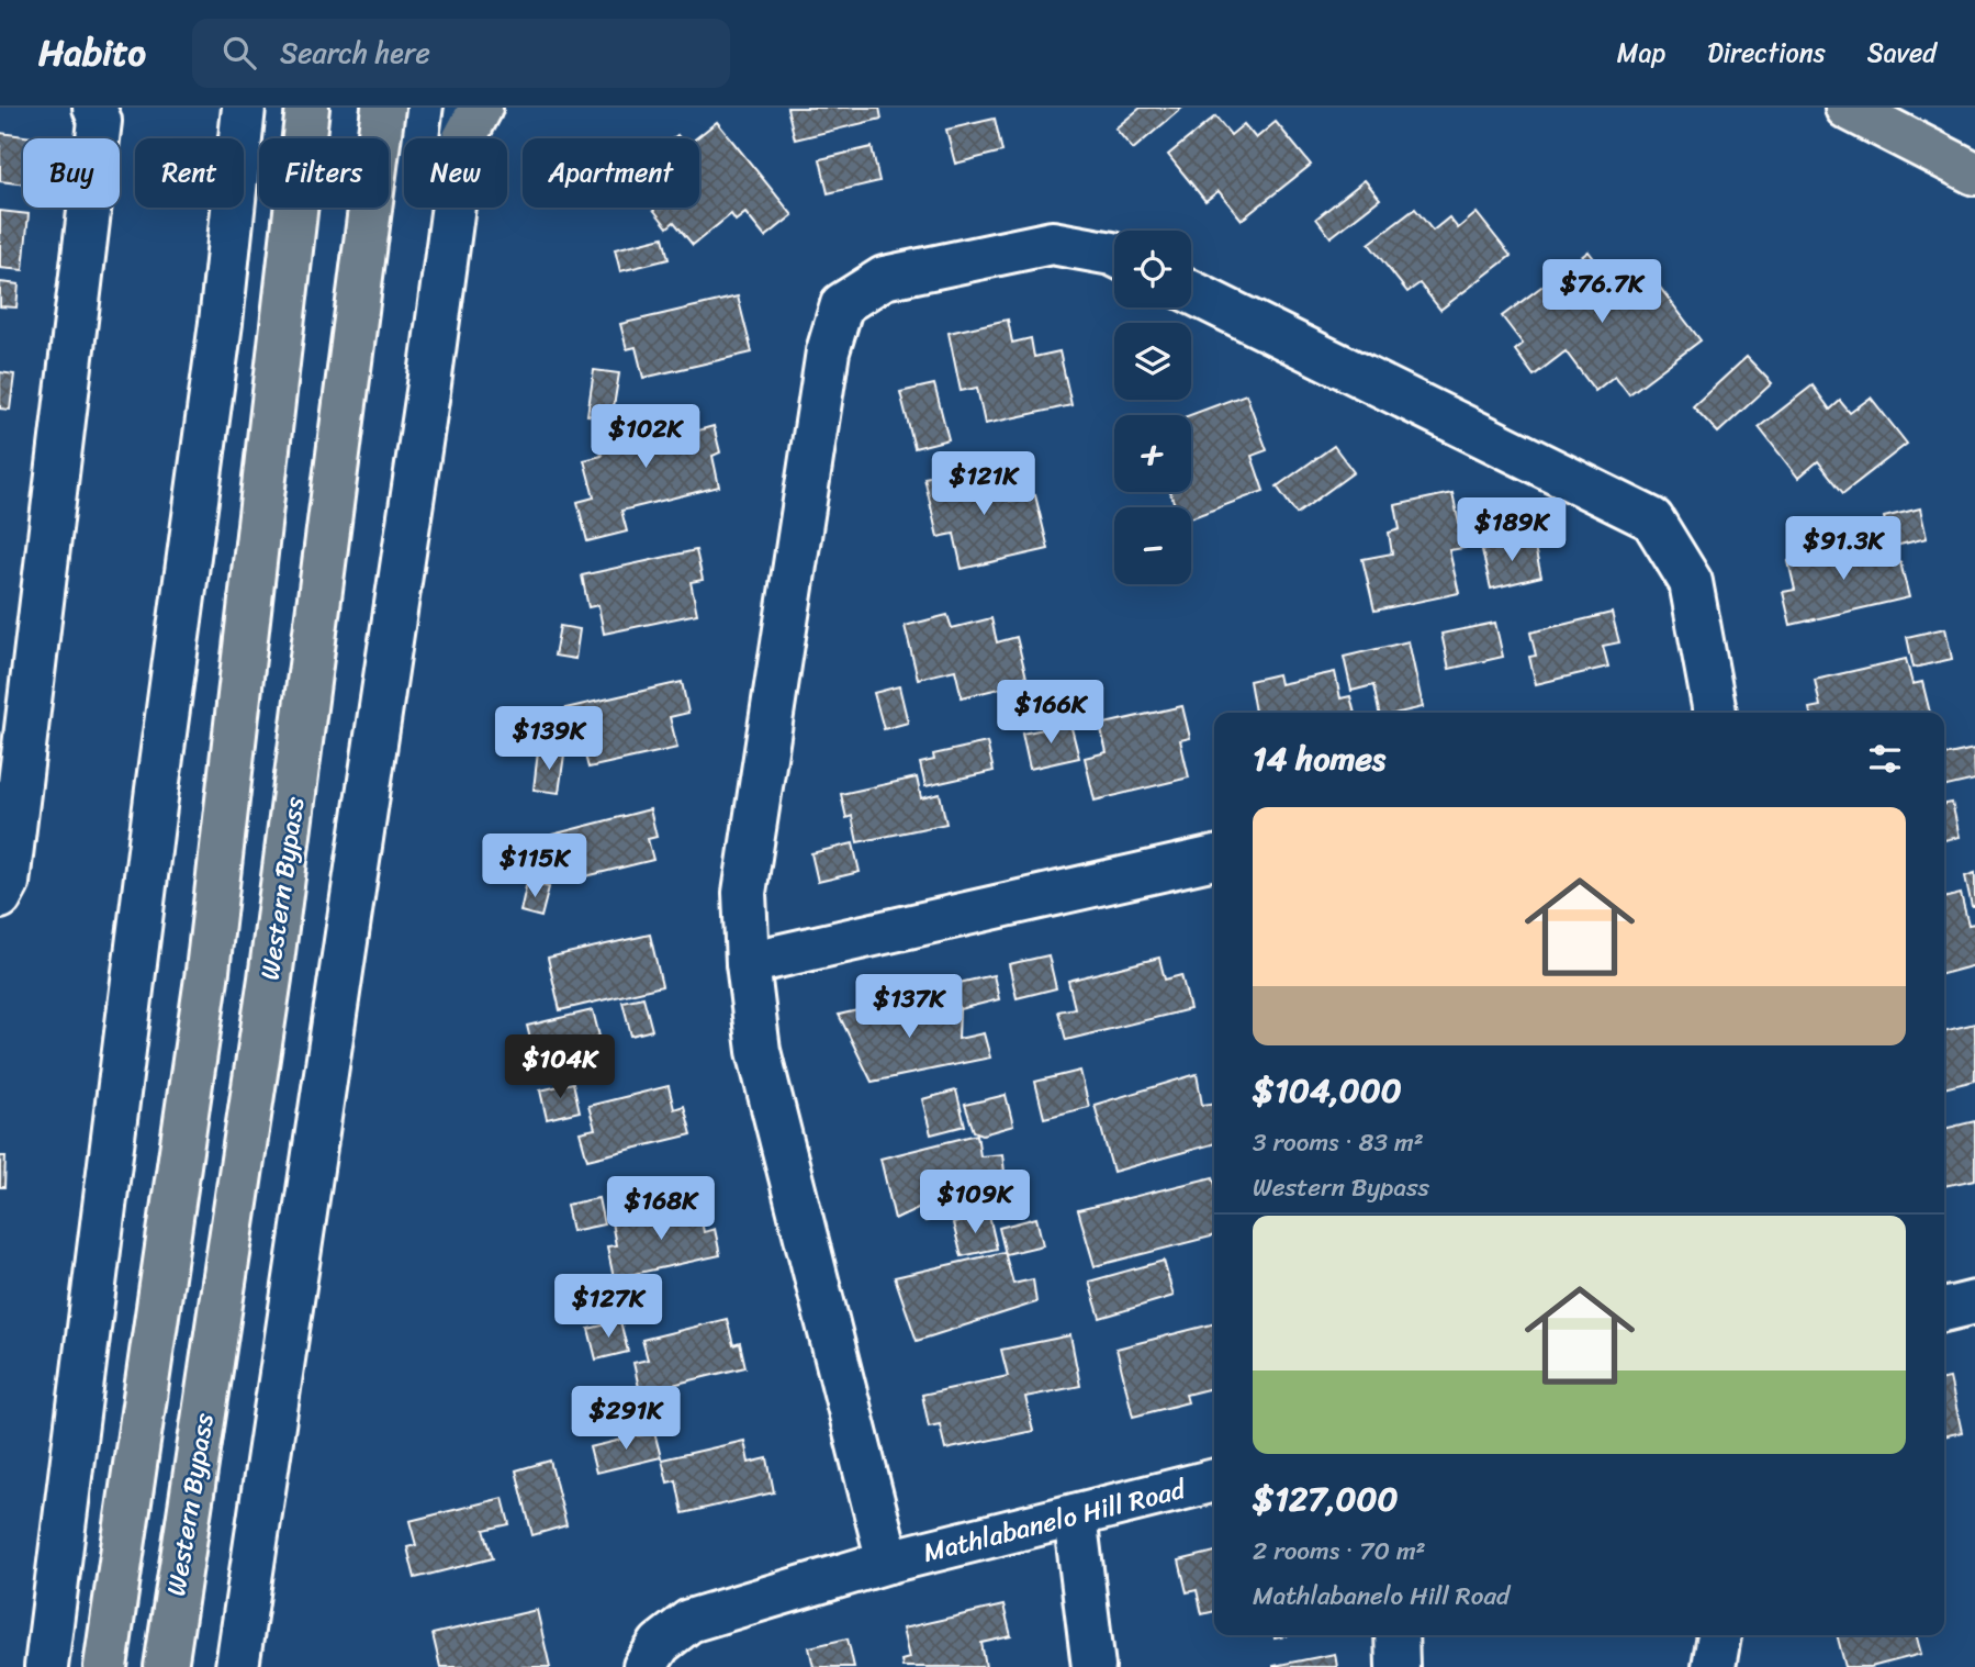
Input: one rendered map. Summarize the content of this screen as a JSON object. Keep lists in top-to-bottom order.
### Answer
{
  "streets": {
    "main road": ["Western Bypass"],
    "street": ["Mathlabanelo Hill Road"]
  },
  "page": {
    "header": "Habito",
    "search": "Search here",
    "nav": ["Map", "Directions", "Saved"],
    "chip": [
      "Buy",
      "Rent",
      "Filters",
      "New",
      "Apartment"
    ],
    "map_buttons": ["+", "−"],
    "price": [
      "$76.7K",
      "$102K",
      "$121K",
      "$189K",
      "$91.3K",
      "$166K",
      "$139K",
      "$115K",
      "$137K",
      "$104K",
      "$109K",
      "$168K",
      "$127K",
      "$291K"
    ],
    "heading": "14 homes",
    "list": [
      {
        "name": "$104,000",
        "note": "3 rooms · 83 m² · Western Bypass"
      },
      {
        "name": "$127,000",
        "note": "2 rooms · 70 m² · Mathlabanelo Hill Road"
      }
    ]
  }
}
